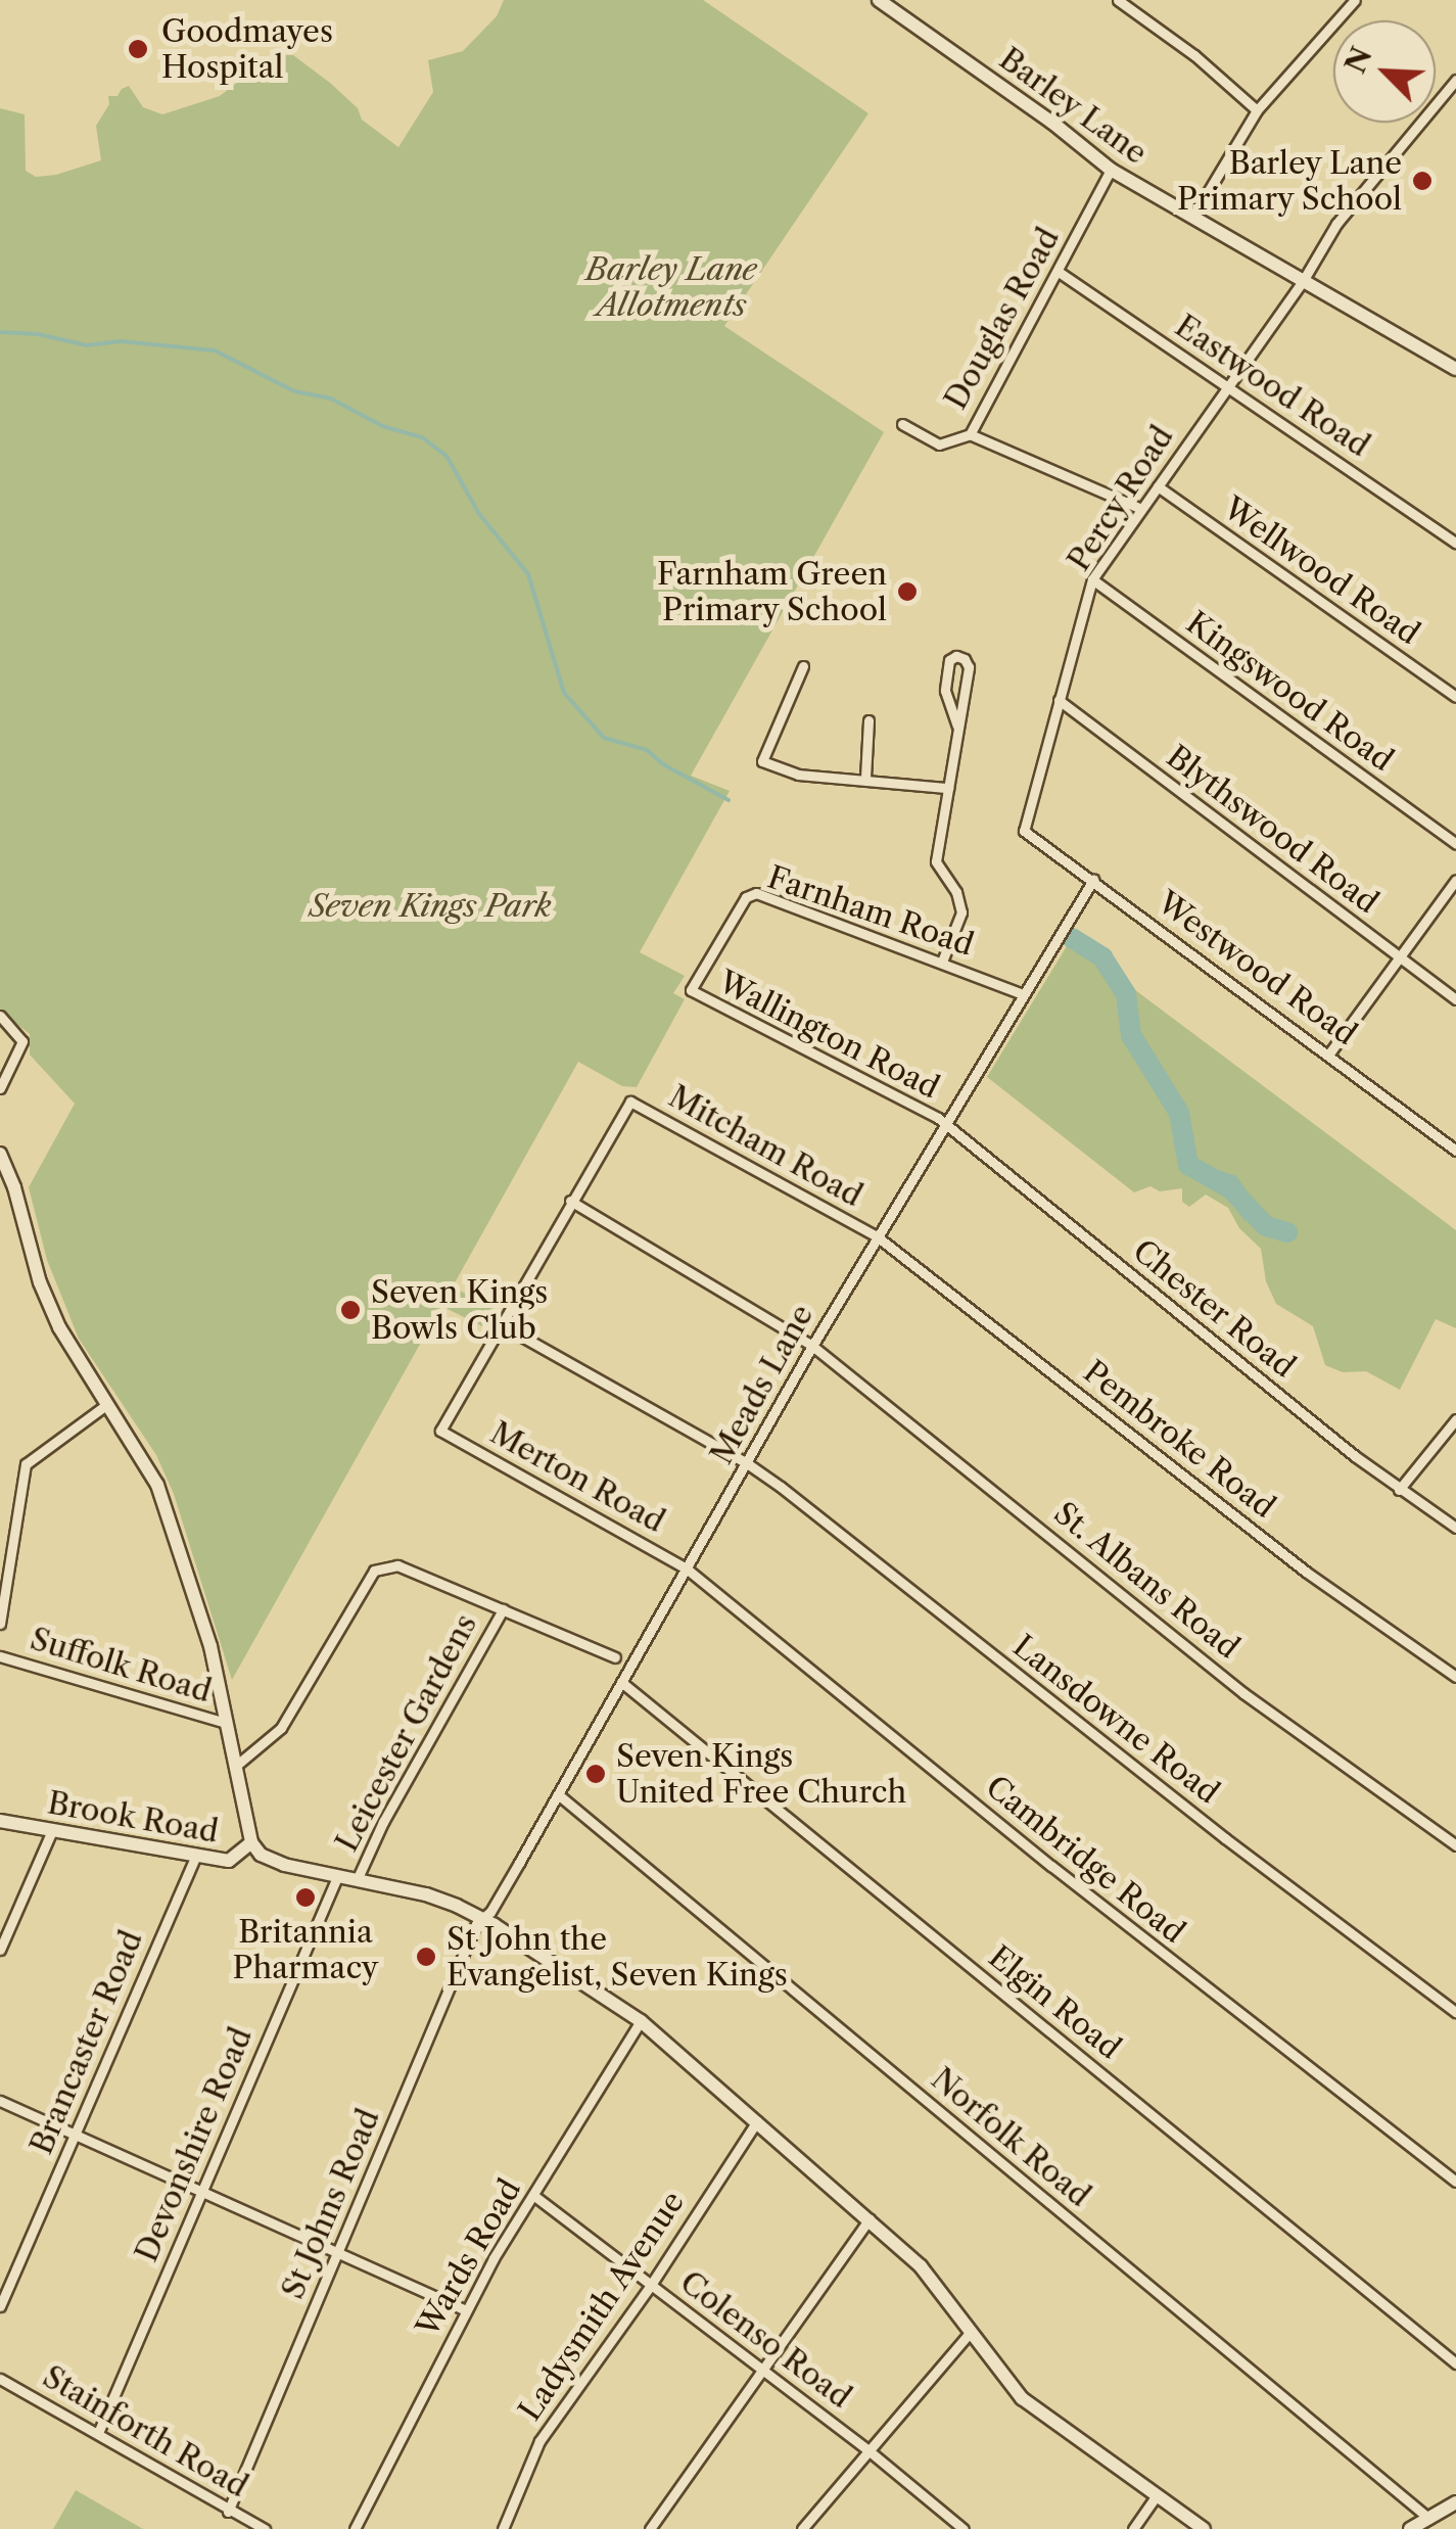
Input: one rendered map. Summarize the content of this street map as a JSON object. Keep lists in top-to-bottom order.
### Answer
{
  "streets": {
    "street": [
      "Barley Lane",
      "Douglas Road",
      "Eastwood Road",
      "Percy Road",
      "Wellwood Road",
      "Kingswood Road",
      "Blythswood Road",
      "Farnham Road",
      "Westwood Road",
      "Wallington Road",
      "Mitcham Road",
      "Chester Road",
      "Meads Lane",
      "Pembroke Road",
      "Merton Road",
      "St. Albans Road",
      "Suffolk Road",
      "Lansdowne Road",
      "Leicester Gardens",
      "Brook Road",
      "Cambridge Road",
      "Elgin Road",
      "Brancaster Road",
      "Norfolk Road",
      "Devonshire Road",
      "St Johns Road",
      "Wards Road",
      "Ladysmith Avenue",
      "Colenso Road",
      "Stainforth Road"
    ]
  },
  "crossings": [
    ["Barley Lane", "Douglas Road"],
    ["Barley Lane", "Percy Road"],
    ["Douglas Road", "Eastwood Road"],
    ["Douglas Road", "Percy Road"],
    ["Eastwood Road", "Percy Road"],
    ["Percy Road", "Wellwood Road"],
    ["Percy Road", "Kingswood Road"],
    ["Percy Road", "Blythswood Road"],
    ["Percy Road", "Westwood Road"],
    ["Farnham Road", "Wallington Road"],
    ["Farnham Road", "Meads Lane"],
    ["Westwood Road", "Meads Lane"],
    ["Wallington Road", "Chester Road"],
    ["Wallington Road", "Meads Lane"],
    ["Mitcham Road", "Meads Lane"],
    ["Mitcham Road", "Pembroke Road"],
    ["Mitcham Road", "St. Albans Road"],
    ["Chester Road", "Meads Lane"],
    ["Meads Lane", "Pembroke Road"],
    ["Meads Lane", "Merton Road"],
    ["Meads Lane", "St. Albans Road"],
    ["Meads Lane", "Lansdowne Road"],
    ["Meads Lane", "Cambridge Road"],
    ["Meads Lane", "Elgin Road"],
    ["Meads Lane", "Norfolk Road"],
    ["Meads Lane", "St Johns Road"],
    ["Merton Road", "Lansdowne Road"],
    ["Merton Road", "Cambridge Road"],
    ["Brook Road", "Brancaster Road"],
    ["Devonshire Road", "Stainforth Road"],
    ["St Johns Road", "Stainforth Road"],
    ["Wards Road", "Colenso Road"],
    ["Ladysmith Avenue", "Colenso Road"]
  ],
  "parks": ["Barley Lane Allotments", "Seven Kings Park"],
  "places": [
    "Goodmayes Hospital",
    "Barley Lane Primary School",
    "Farnham Green Primary School",
    "Seven Kings Bowls Club",
    "Seven Kings United Free Church",
    "Britannia Pharmacy",
    "St John the Evangelist, Seven Kings"
  ],
  "north": "top left"
}
